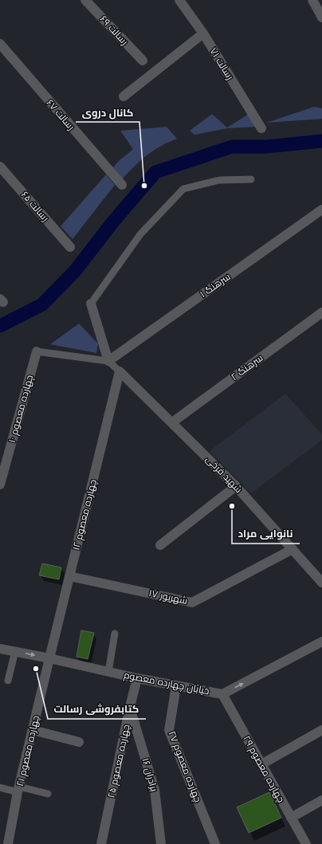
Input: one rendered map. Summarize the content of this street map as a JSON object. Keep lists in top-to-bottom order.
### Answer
{
  "streets": {
    "street": [
      "رسالت ۶۹",
      "رسالت ۷۱",
      "رسالت ۶۷",
      "رسالت ۶۵",
      "سرهنگ ۱",
      "سرهنگ ۲",
      "چهارده معصوم ۱۰",
      "شهید فرخی",
      "چهارده معصوم ۱۲",
      "۱۷ شهریور",
      "خیابان چهارده معصوم",
      "چهارده معصوم ۲۱",
      "چهارده معصوم ۲۵",
      "چهارده معصوم ۲۷",
      "چهارده معصوم ۲۹",
      "برادران ۱۶"
    ]
  },
  "crossings": [
    ["سرهنگ ۲", "شهید فرخی"],
    ["شهید فرخی", "چهارده معصوم ۱۲"],
    ["شهید فرخی", "۱۷ شهریور"],
    ["چهارده معصوم ۱۲", "۱۷ شهریور"],
    ["چهارده معصوم ۱۲", "خیابان چهارده معصوم"],
    ["چهارده معصوم ۱۲", "چهارده معصوم ۲۱"],
    ["خیابان چهارده معصوم", "چهارده معصوم ۲۱"],
    ["خیابان چهارده معصوم", "چهارده معصوم ۲۵"],
    ["خیابان چهارده معصوم", "چهارده معصوم ۲۷"],
    ["خیابان چهارده معصوم", "چهارده معصوم ۲۹"],
    ["چهارده معصوم ۲۵", "برادران ۱۶"]
  ],
  "places": ["کانال دروی", "نانوایی مراد", "کتابفروشی رسالت"]
}
